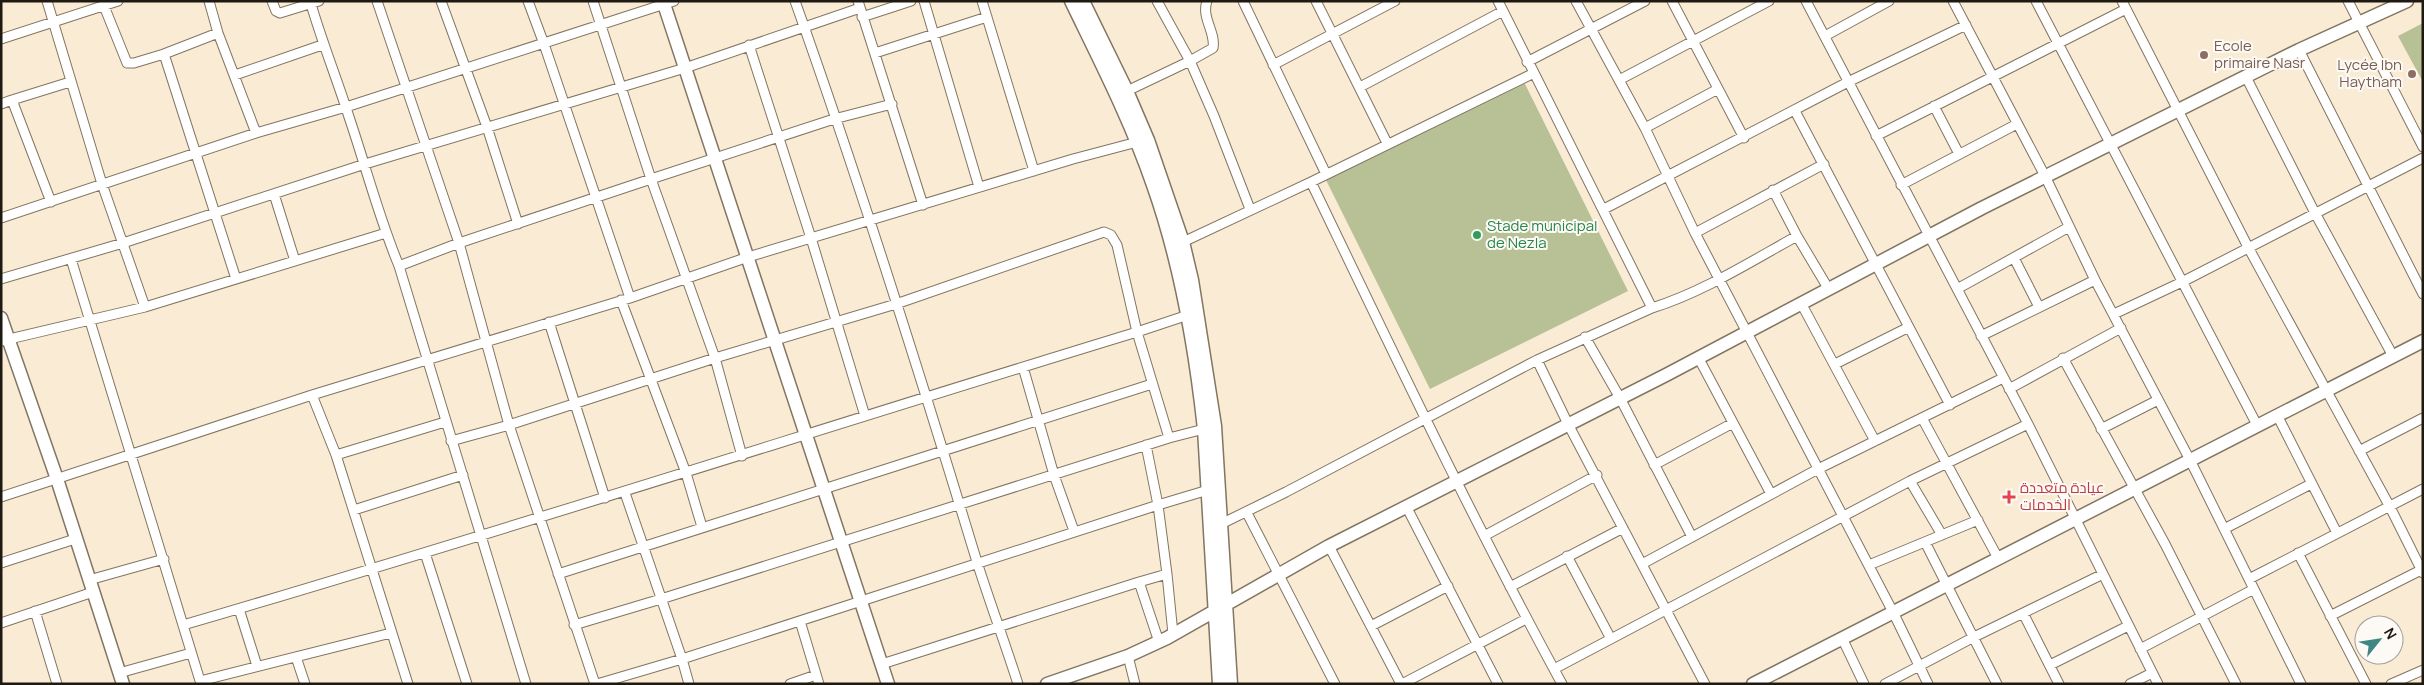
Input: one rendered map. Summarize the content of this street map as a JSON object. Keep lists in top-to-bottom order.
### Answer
{
  "places": {
    "other": ["Ecole primaire Nasr", "Lycée Ibn Haytham", "Stade municipal de Nezla"],
    "health": ["عيادة متعددة الخدمات"]
  },
  "north": "top right"
}
